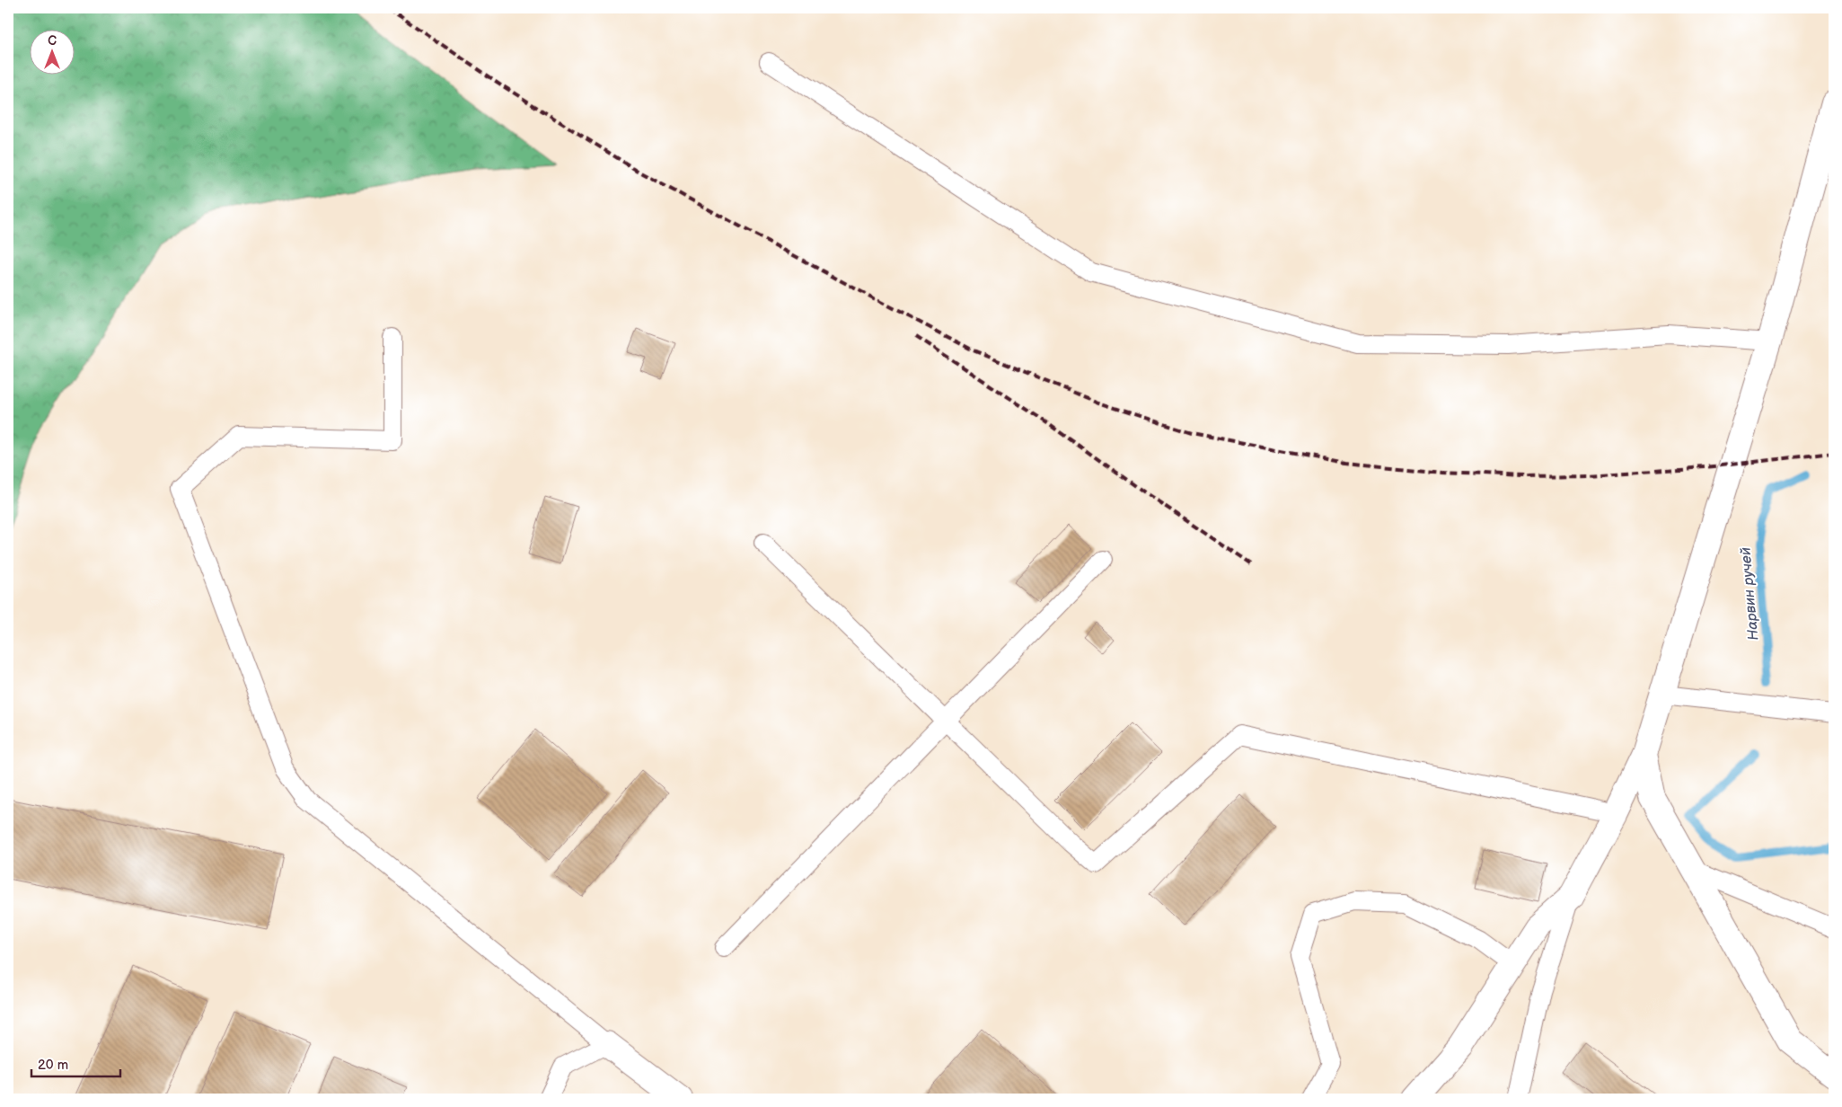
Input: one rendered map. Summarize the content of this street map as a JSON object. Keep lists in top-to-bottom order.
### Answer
{
  "water": ["Нарвин ручей"],
  "scale_bar": "20 m",
  "north": "top"
}
